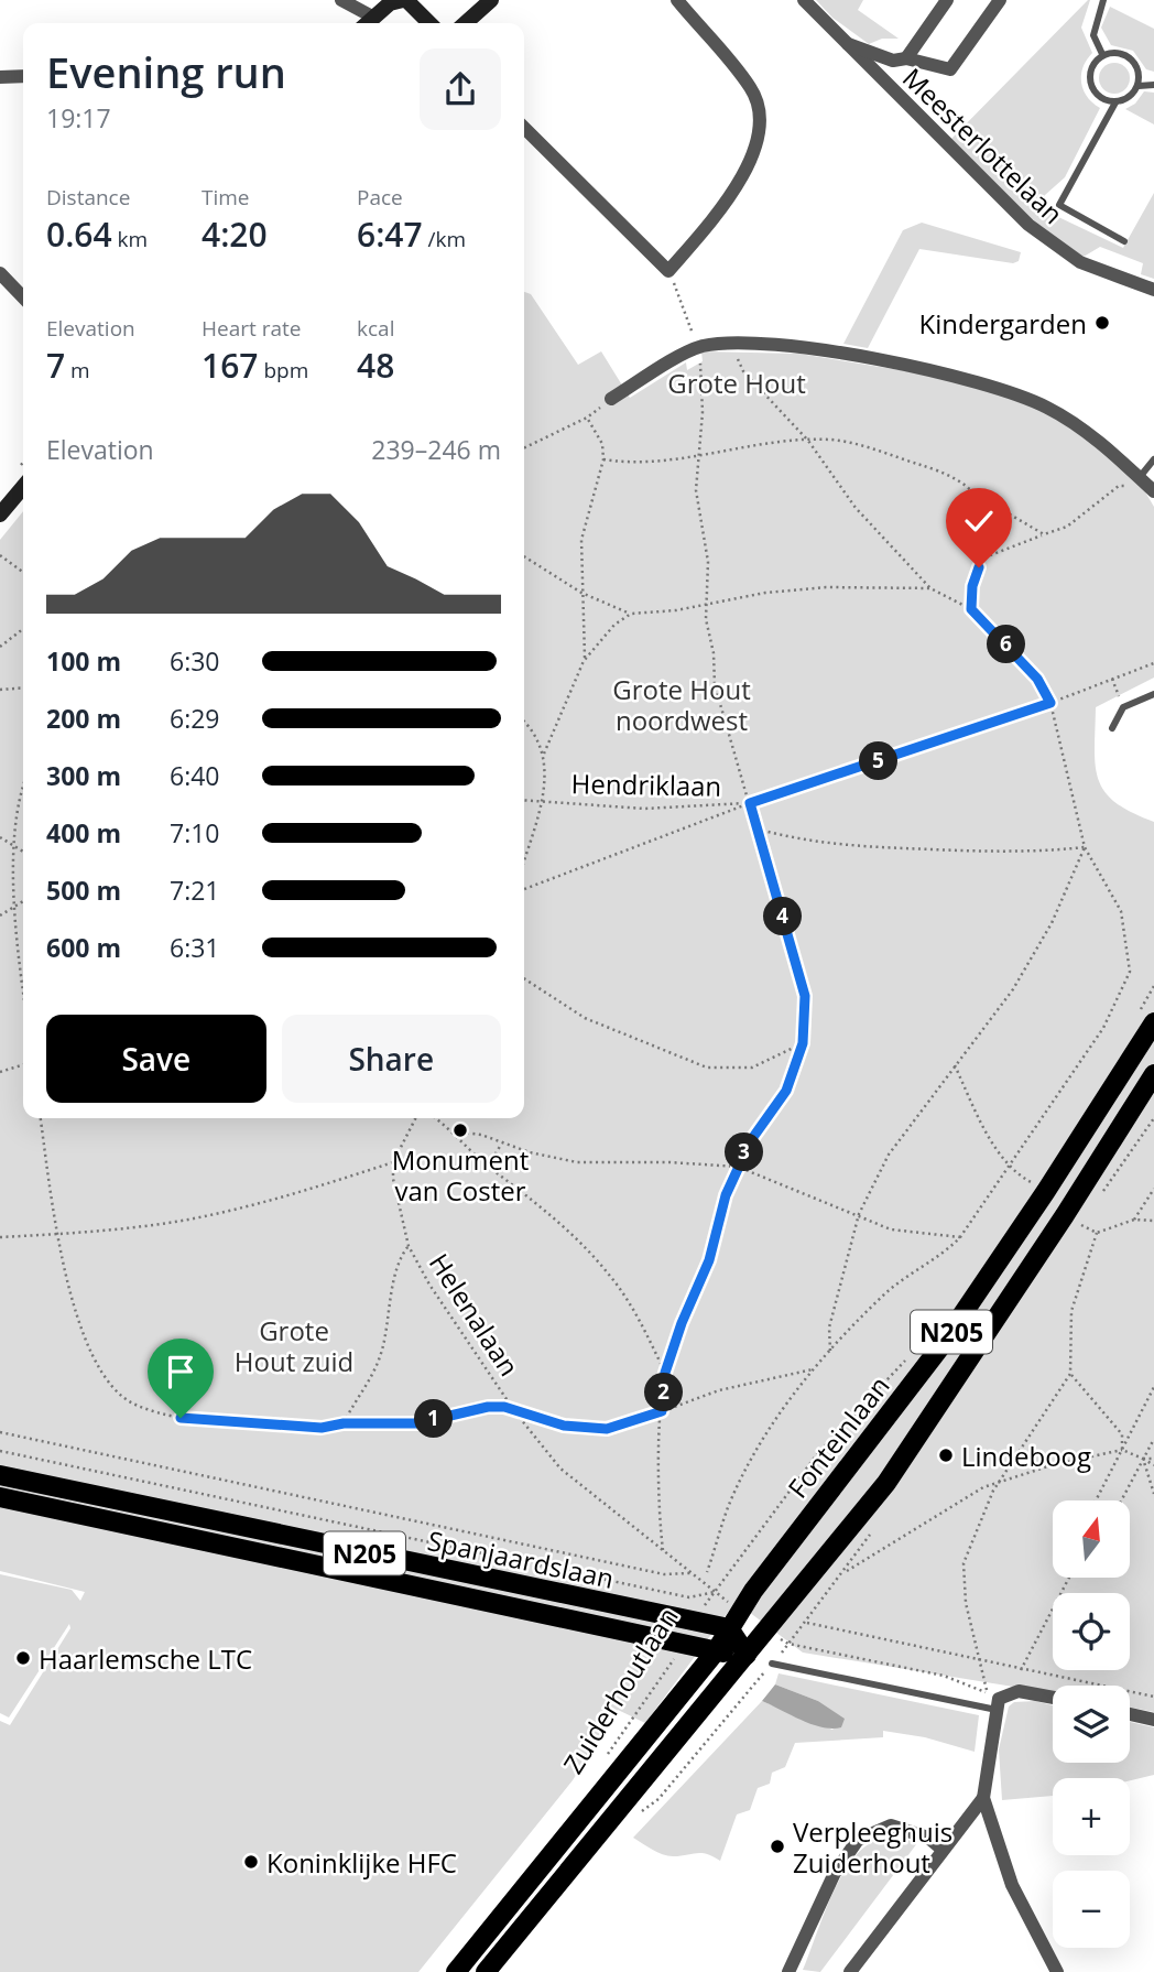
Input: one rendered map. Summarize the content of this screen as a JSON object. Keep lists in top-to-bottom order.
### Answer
{
  "streets": {
    "main road": [
      "N205",
      "Fonteinlaan",
      "Spanjaardslaan",
      "Zuiderhoutlaan"
    ],
    "street": ["Meesterlottelaan"],
    "path": ["Hendriklaan", "Helenalaan"]
  },
  "crossings": [
    ["Helenalaan", "Fonteinlaan"],
    ["Helenalaan", "Spanjaardslaan"],
    ["Helenalaan", "Zuiderhoutlaan"],
    ["N205", "Spanjaardslaan"],
    ["Fonteinlaan", "Spanjaardslaan"],
    ["Fonteinlaan", "Zuiderhoutlaan"],
    ["Spanjaardslaan", "Zuiderhoutlaan"]
  ],
  "parks": ["Grote Hout", "Grote Hout noordwest", "Grote Hout zuid"],
  "places": [
    "Kindergarden",
    "Monument van Coster",
    "Lindeboog",
    "Haarlemsche LTC",
    "Verpleeghuis Zuiderhout",
    "Koninklijke HFC"
  ],
  "north": "top",
  "page": {
    "heading": ["Evening run", "19:17"],
    "stats": [
      ["Distance", "0.64 km"],
      ["Time", "4:20"],
      ["Pace", "6:47 /km"],
      ["Elevation", "7 m"],
      ["Heart rate", "167 bpm"],
      ["kcal", "48"]
    ],
    "chart": ["Elevation", "239–246 m"],
    "pins": [
      "6",
      "5",
      "4",
      "3",
      "2",
      "1"
    ],
    "list": [
      {
        "name": "100 m",
        "note": "6:30"
      },
      {
        "name": "200 m",
        "note": "6:29"
      },
      {
        "name": "300 m",
        "note": "6:40"
      },
      {
        "name": "400 m",
        "note": "7:10"
      },
      {
        "name": "500 m",
        "note": "7:21"
      },
      {
        "name": "600 m",
        "note": "6:31"
      }
    ],
    "buttons": ["Save", "Share"],
    "map_buttons": ["+", "−"]
  }
}
